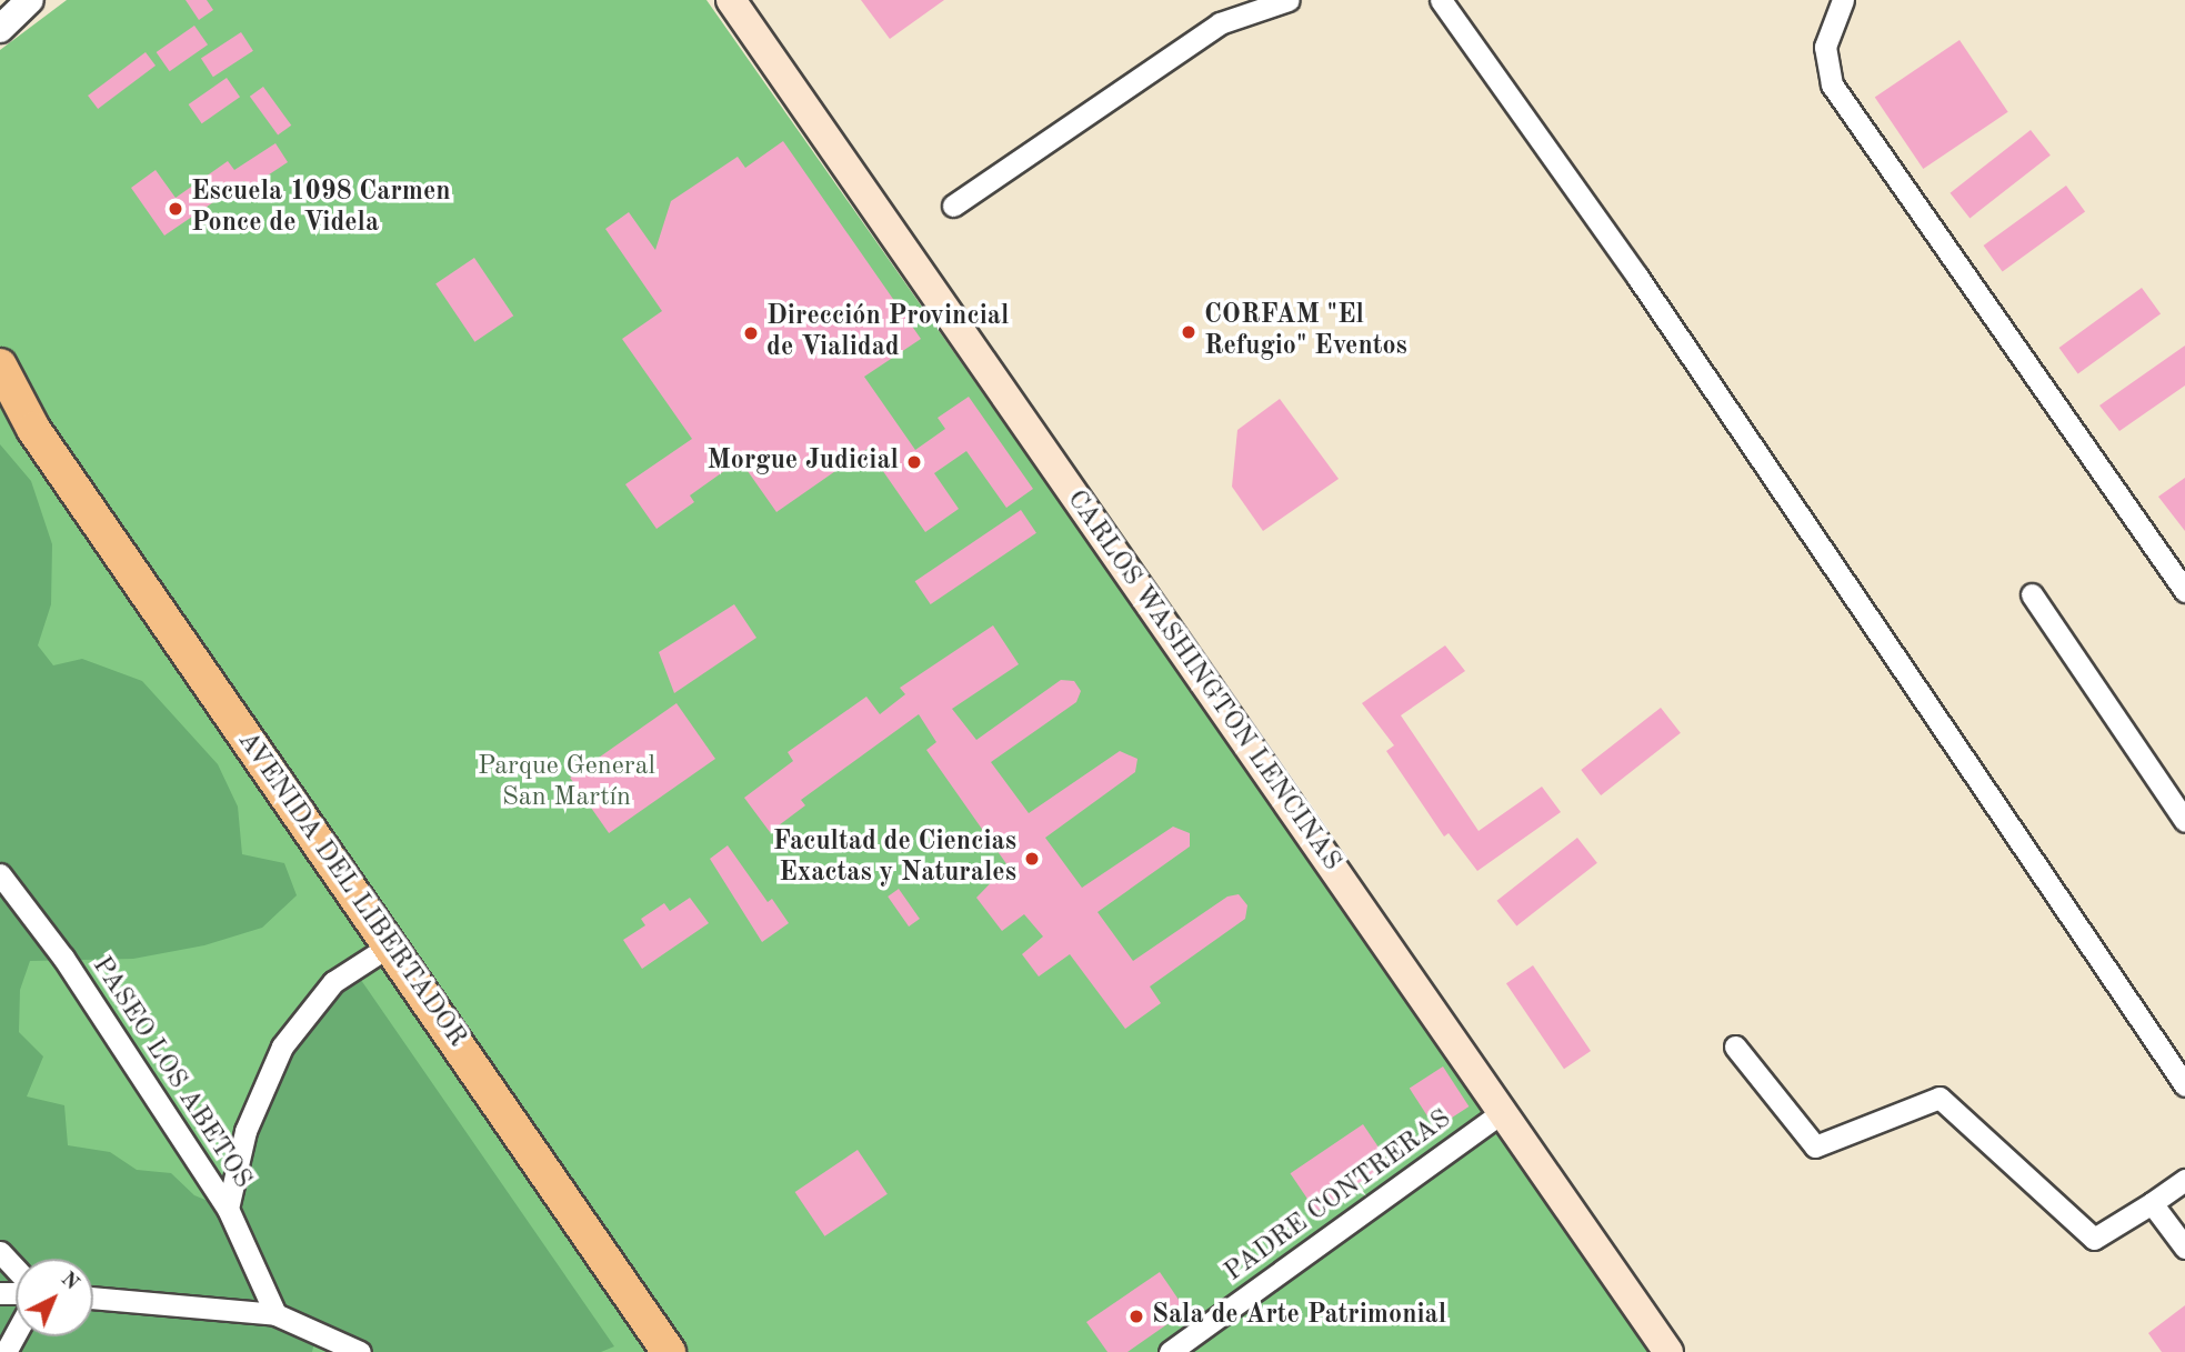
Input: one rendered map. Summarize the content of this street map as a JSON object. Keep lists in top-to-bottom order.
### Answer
{
  "streets": {
    "main road": ["CARLOS WASHINGTON LENCINAS", "AVENIDA DEL LIBERTADOR"],
    "street": ["PASEO LOS ABETOS", "PADRE CONTRERAS"]
  },
  "crossings": [
    ["CARLOS WASHINGTON LENCINAS", "PADRE CONTRERAS"]
  ],
  "parks": ["Parque General San Martín"],
  "places": [
    "Escuela 1098 Carmen Ponce de Videla",
    "CORFAM \"El Refugio\" Eventos",
    "Dirección Provincial de Vialidad",
    "Morgue Judicial",
    "Facultad de Ciencias Exactas y Naturales",
    "Sala de Arte Patrimonial"
  ],
  "north": "top right"
}
